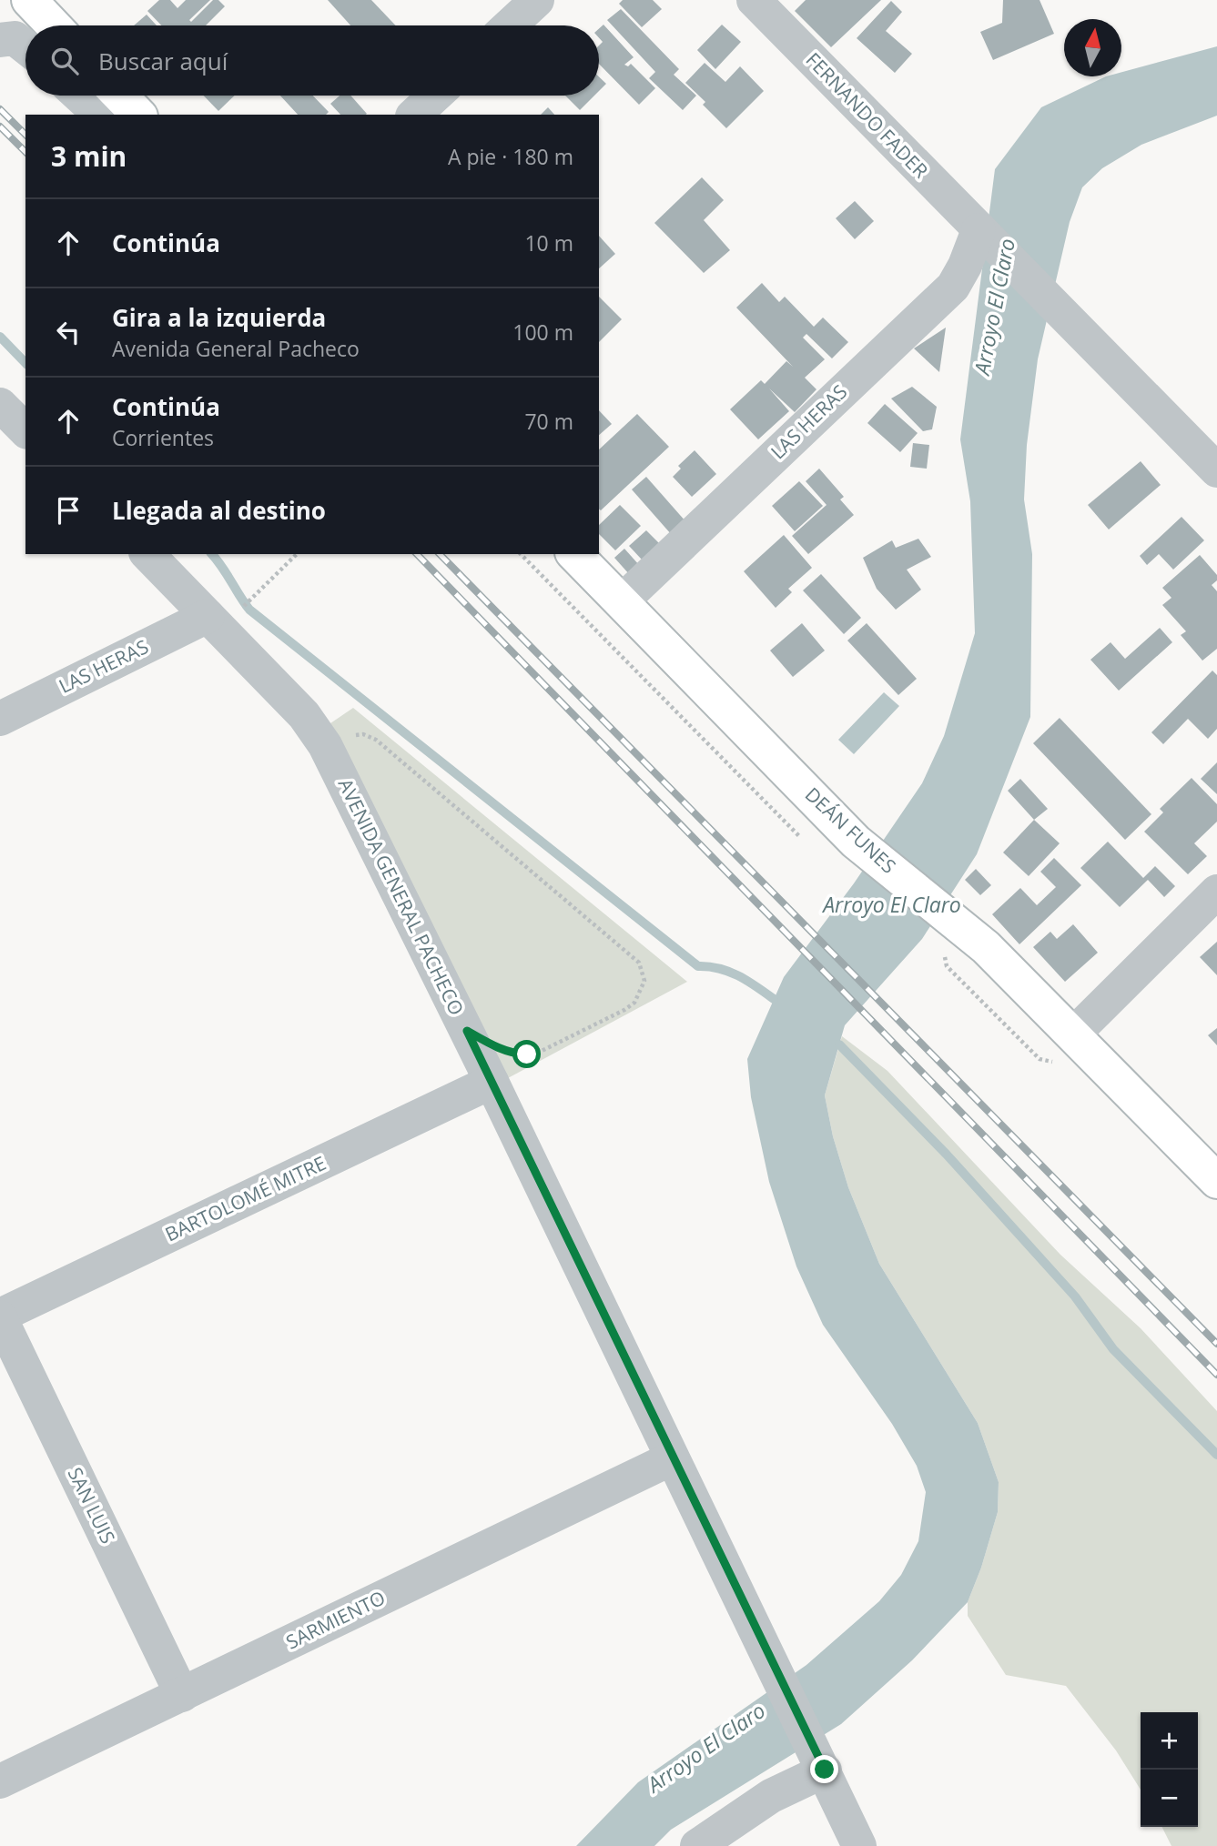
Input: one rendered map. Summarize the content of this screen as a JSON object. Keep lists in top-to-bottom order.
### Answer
{
  "streets": {
    "main road": ["DEÁN FUNES"],
    "street": [
      "FERNANDO FADER",
      "LAS HERAS",
      "AVENIDA GENERAL PACHECO",
      "BARTOLOMÉ MITRE",
      "SAN LUIS",
      "SARMIENTO"
    ]
  },
  "crossings": [
    ["FERNANDO FADER", "LAS HERAS"],
    ["LAS HERAS", "DEÁN FUNES"],
    ["LAS HERAS", "AVENIDA GENERAL PACHECO"],
    ["AVENIDA GENERAL PACHECO", "BARTOLOMÉ MITRE"],
    ["AVENIDA GENERAL PACHECO", "SARMIENTO"],
    ["BARTOLOMÉ MITRE", "SAN LUIS"],
    ["SAN LUIS", "SARMIENTO"]
  ],
  "water": ["Arroyo El Claro"],
  "north": "top",
  "page": {
    "search": "Buscar aquí",
    "heading": ["3 min", "A pie · 180 m"],
    "list": [
      ["Continúa", "10 m"],
      ["Gira a la izquierda", "Avenida General Pacheco", "100 m"],
      ["Continúa", "Corrientes", "70 m"],
      "Llegada al destino"
    ],
    "map_buttons": ["+", "−"]
  }
}
